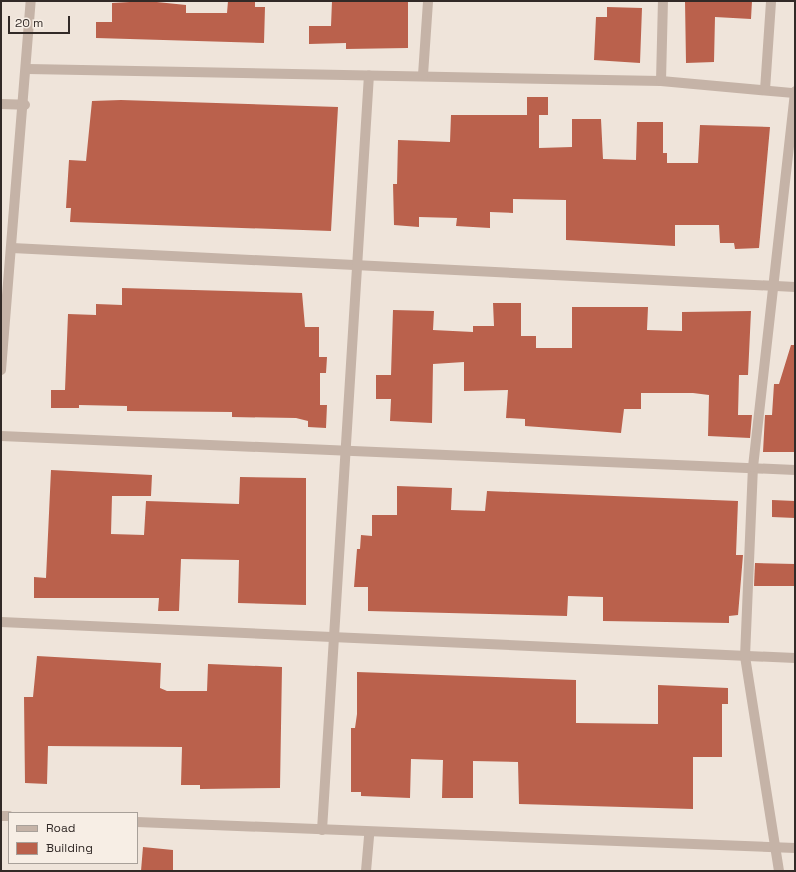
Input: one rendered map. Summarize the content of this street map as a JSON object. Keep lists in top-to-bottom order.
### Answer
{
  "legend": ["Road", "Building"],
  "scale_bar": "20 m"
}
